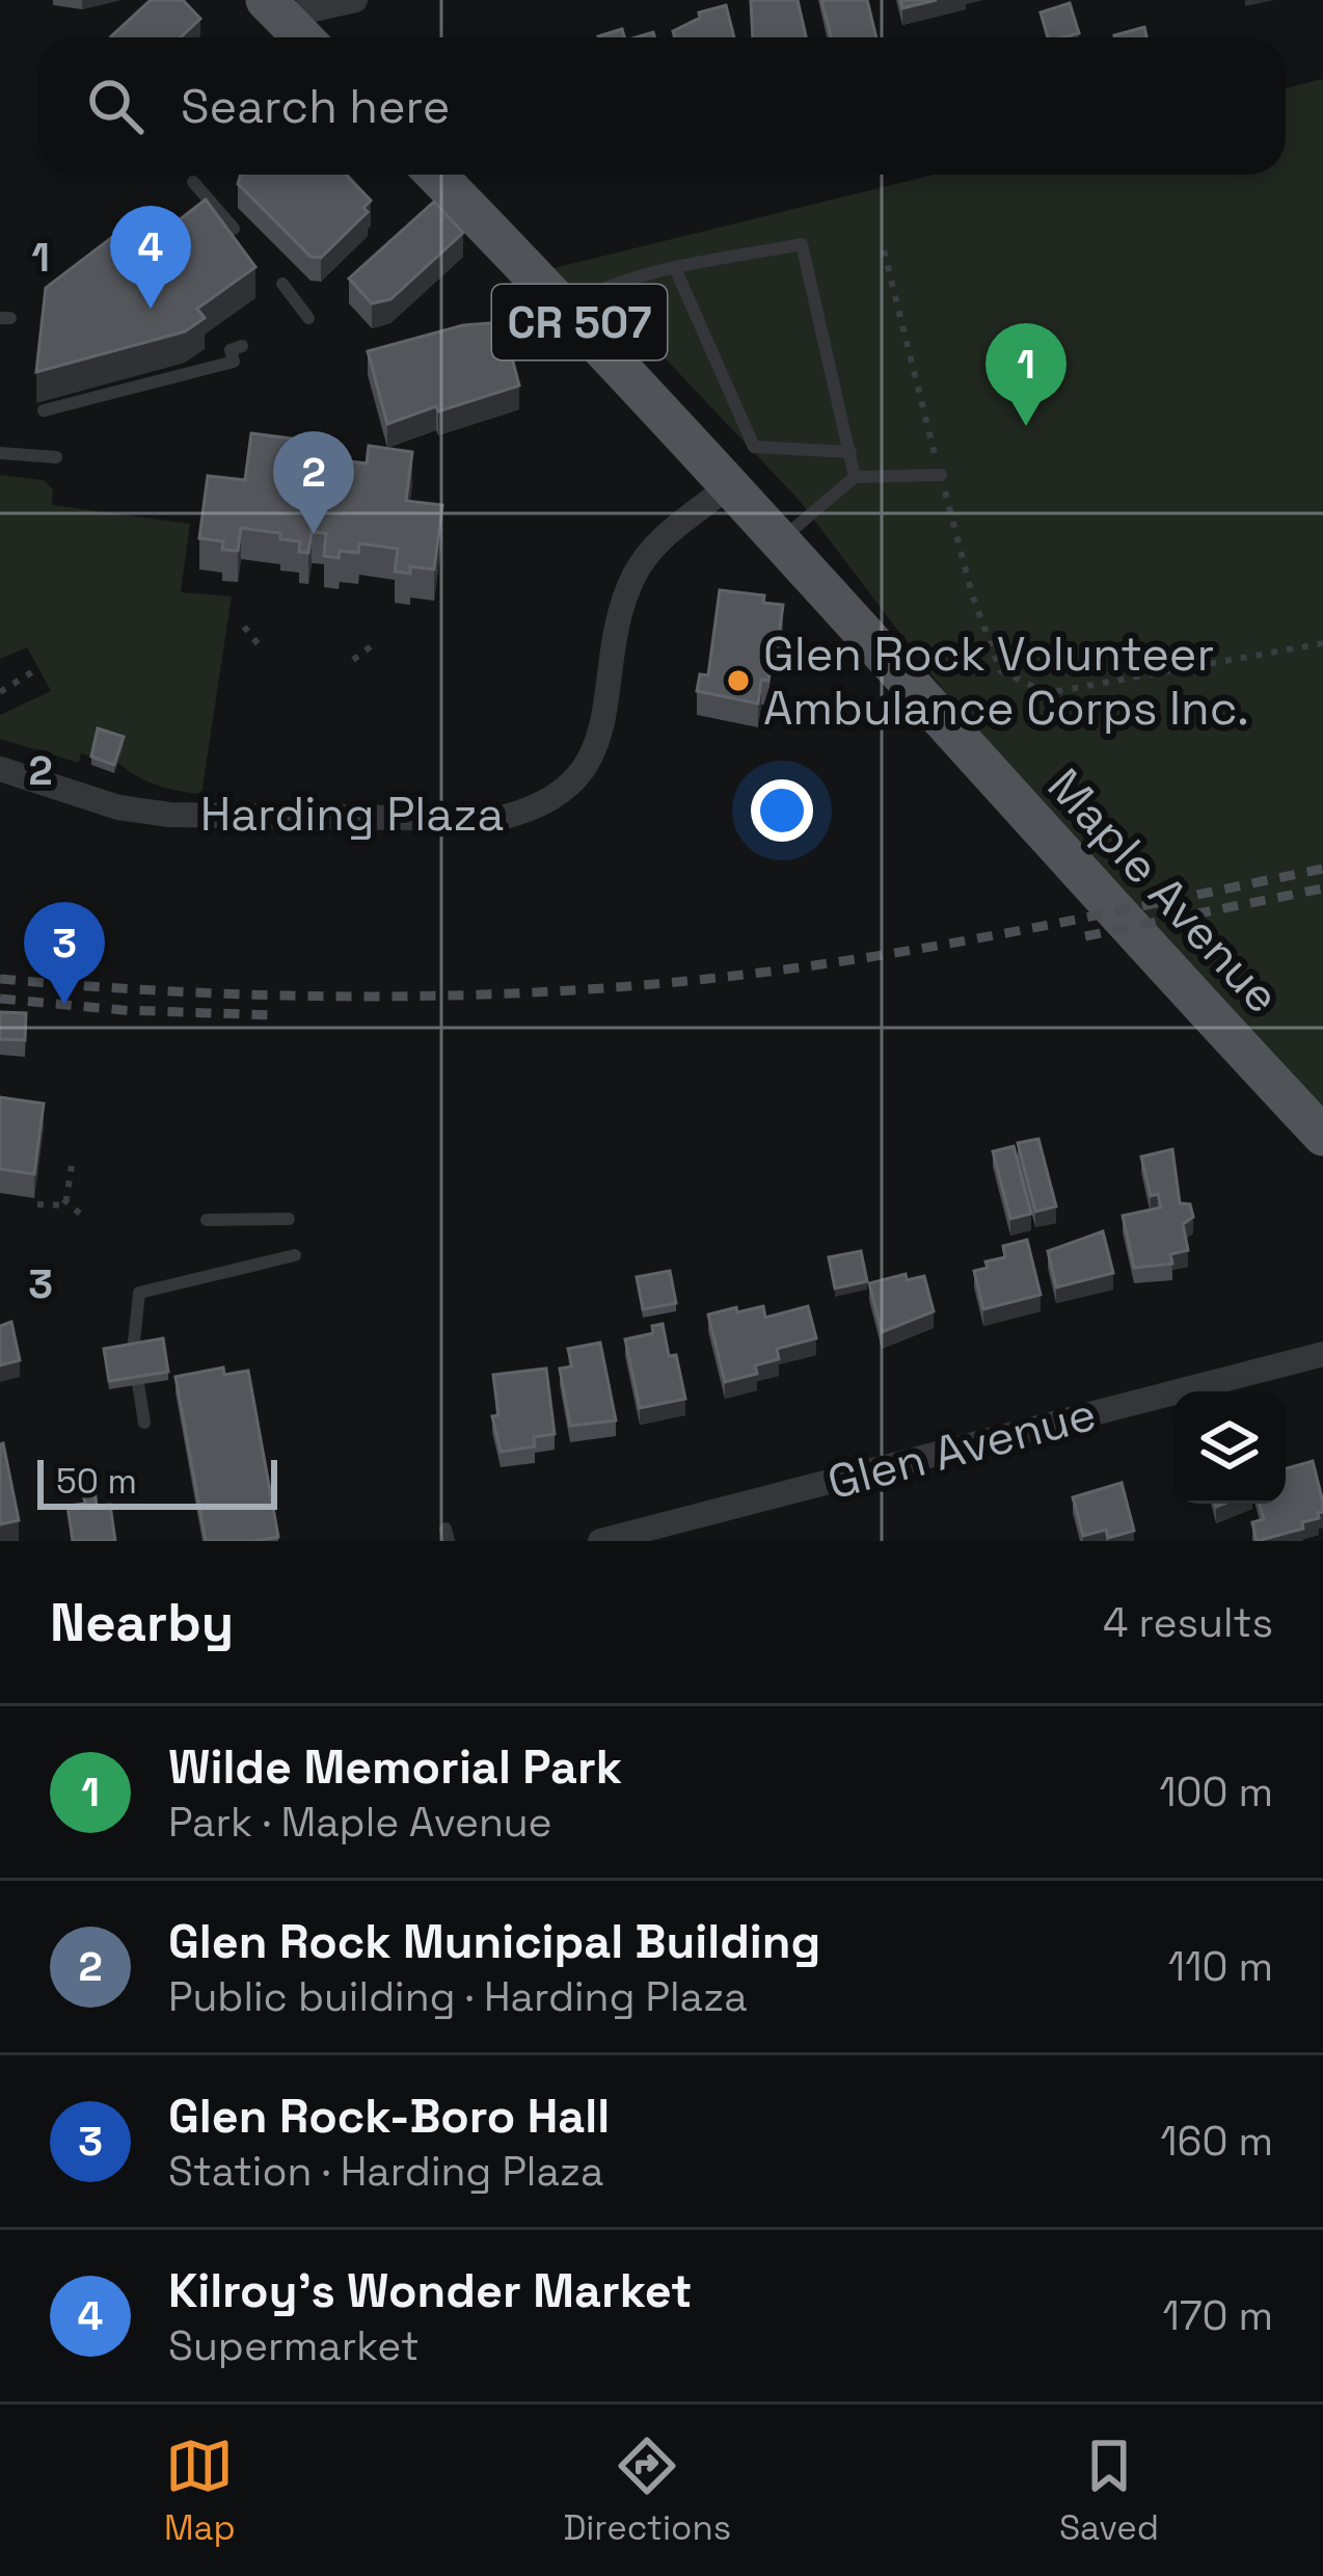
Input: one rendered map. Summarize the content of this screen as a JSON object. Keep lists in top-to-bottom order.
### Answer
{
  "streets": {
    "main road": ["CR 507", "Maple Avenue"],
    "street": ["Harding Plaza", "Glen Avenue"]
  },
  "crossings": [
    ["Harding Plaza", "Maple Avenue"]
  ],
  "places": ["Glen Rock Volunteer Ambulance Corps Inc."],
  "scale_bar": "50 m",
  "page": {
    "search": "Search here",
    "pins": [
      "4",
      "1",
      "2",
      "3"
    ],
    "scale": "50 m",
    "heading": ["Nearby", "4 results"],
    "list": [
      {
        "mark": "1",
        "name": "Wilde Memorial Park",
        "note": "Park · Maple Avenue",
        "value": "100 m"
      },
      {
        "mark": "2",
        "name": "Glen Rock Municipal Building",
        "note": "Public building · Harding Plaza",
        "value": "110 m"
      },
      {
        "mark": "3",
        "name": "Glen Rock-Boro Hall",
        "note": "Station · Harding Plaza",
        "value": "160 m"
      },
      {
        "mark": "4",
        "name": "Kilroy's Wonder Market",
        "note": "Supermarket",
        "value": "170 m"
      }
    ],
    "nav": ["Map", "Directions", "Saved"]
  },
  "grid": {
    "rows": ["1", "2", "3"]
  }
}
